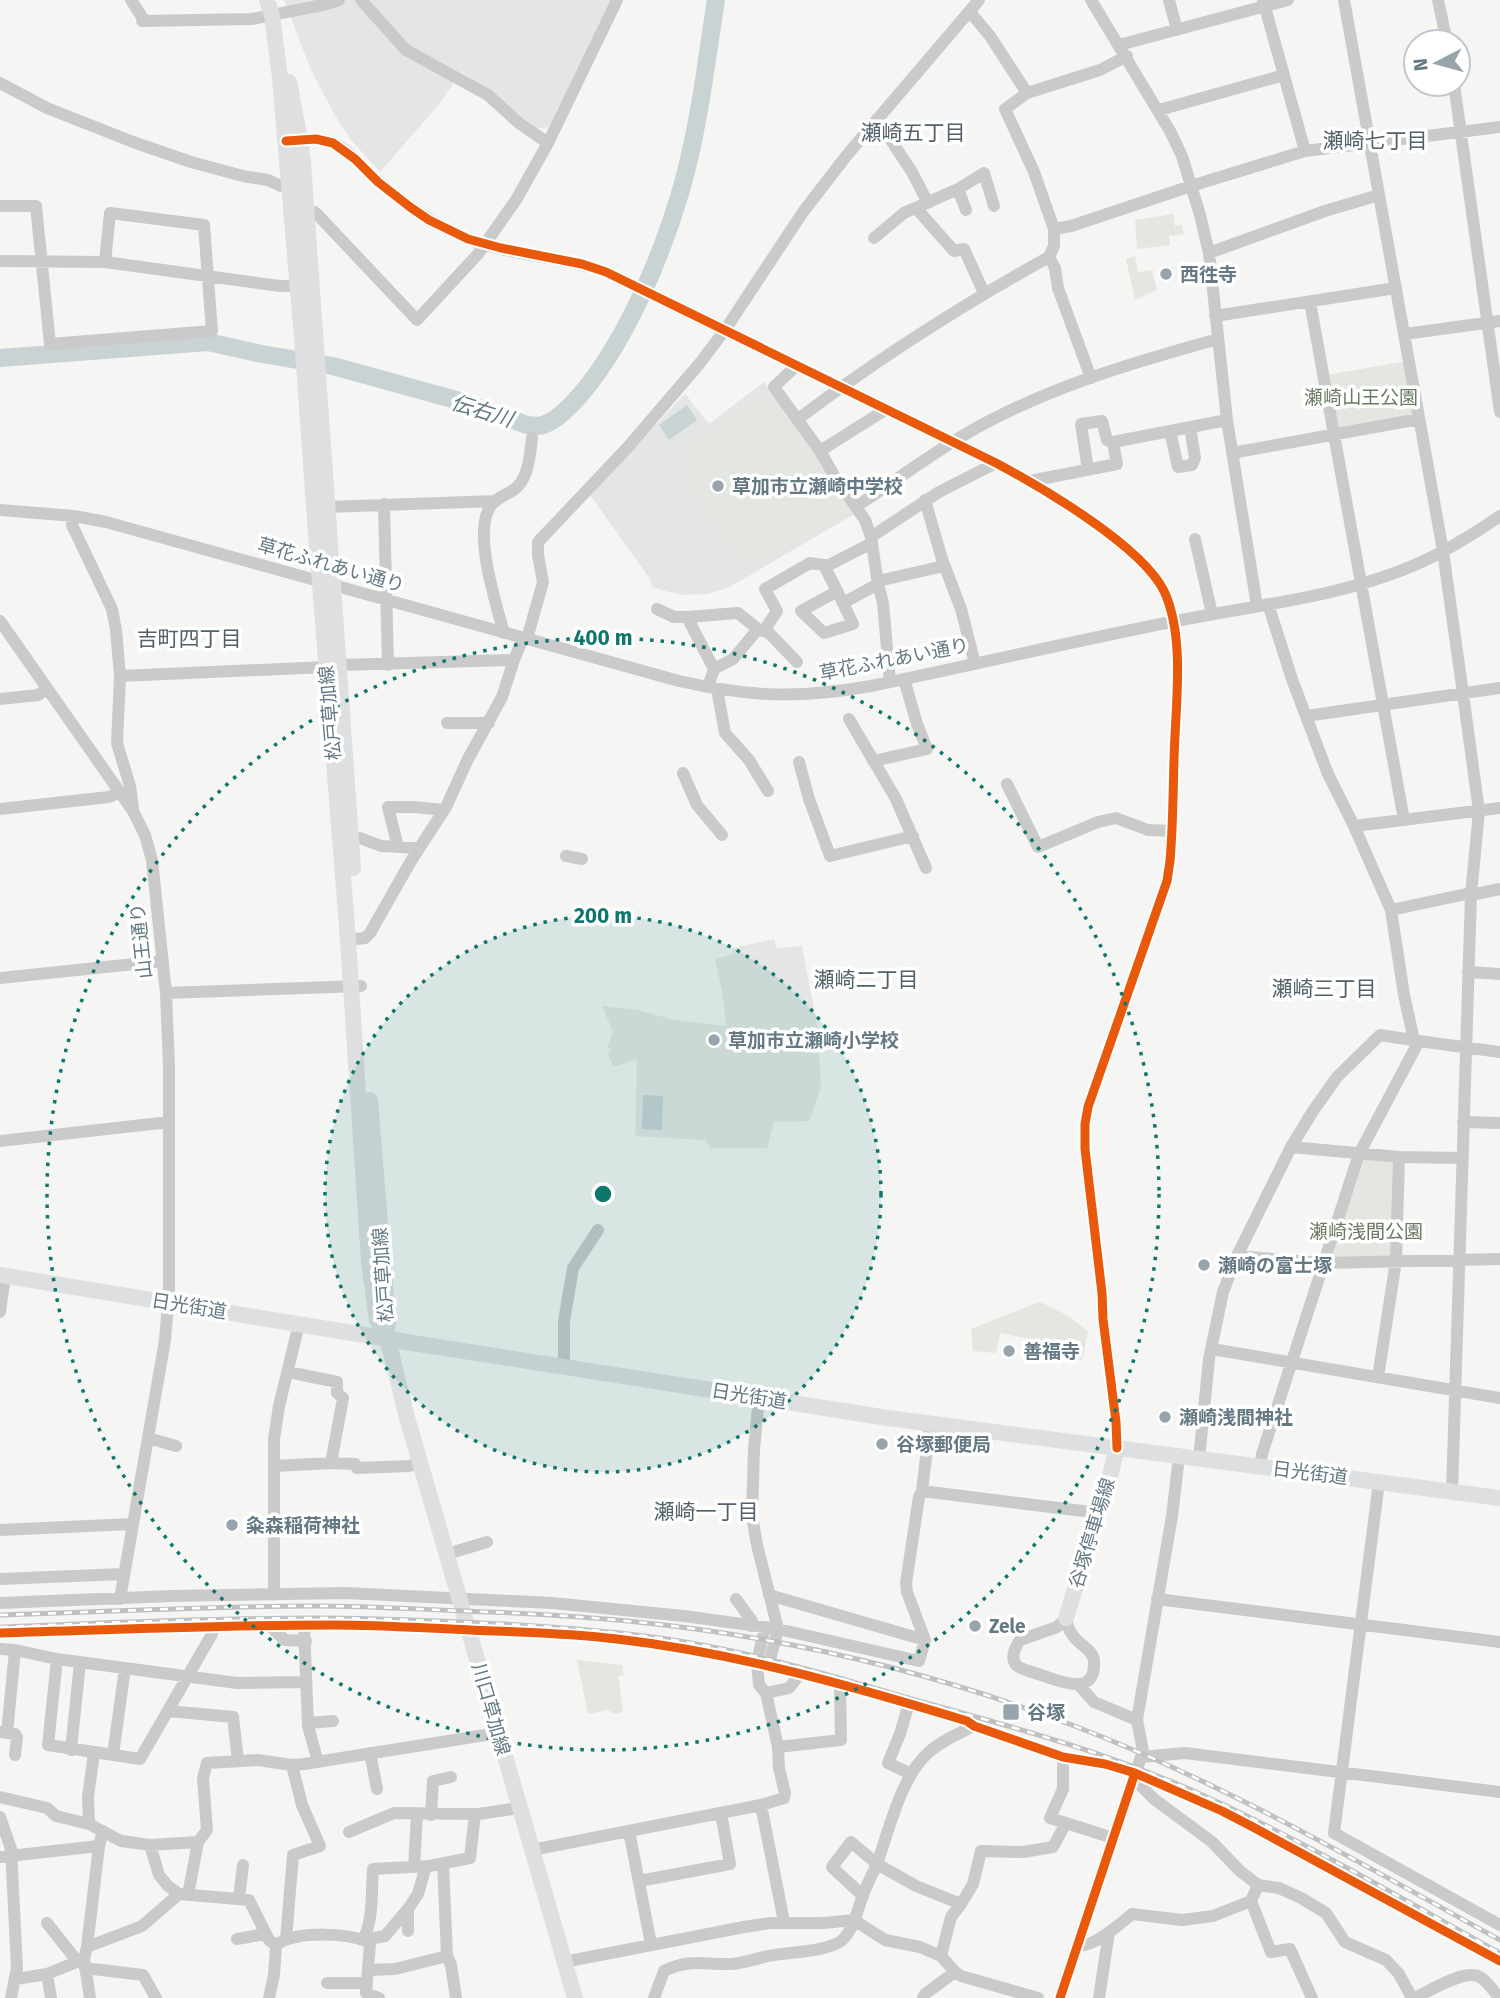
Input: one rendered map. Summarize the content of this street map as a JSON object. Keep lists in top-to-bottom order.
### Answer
{
  "streets": {
    "main road": [
      "松戸草加線",
      "日光街道",
      "谷塚停車場線",
      "川口草加線"
    ],
    "street": ["草花ふれあい通り", "山王通り"]
  },
  "crossings": [
    ["草花ふれあい通り", "松戸草加線"],
    ["松戸草加線", "日光街道"],
    ["松戸草加線", "川口草加線"],
    ["山王通り", "日光街道"],
    ["日光街道", "谷塚停車場線"],
    ["日光街道", "川口草加線"]
  ],
  "districts": [
    "瀬崎五丁目",
    "瀬崎七丁目",
    "吉町四丁目",
    "瀬崎二丁目",
    "瀬崎三丁目",
    "瀬崎一丁目"
  ],
  "water": ["伝右川"],
  "parks": ["瀬崎山王公園", "瀬崎浅間公園"],
  "places": {
    "other": [
      "西徃寺",
      "草加市立瀬崎中学校",
      "草加市立瀬崎小学校",
      "瀬崎の富士塚",
      "善福寺",
      "瀬崎浅間神社",
      "谷塚郵便局",
      "粂森稲荷神社",
      "Zele"
    ],
    "transit": ["谷塚"]
  },
  "north": "left",
  "rings": ["400 m", "200 m"]
}
